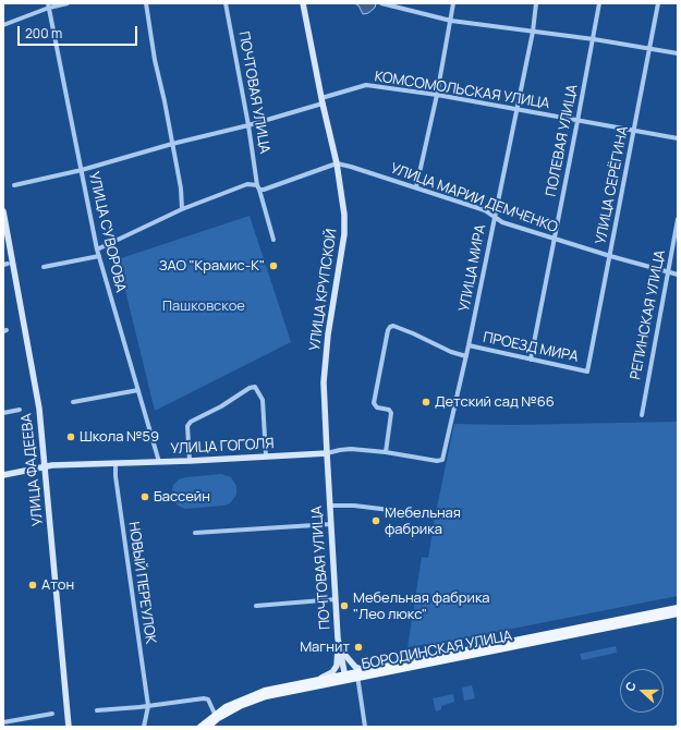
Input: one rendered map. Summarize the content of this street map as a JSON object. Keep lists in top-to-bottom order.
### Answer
{
  "streets": {
    "main road": ["БОРОДИНСКАЯ УЛИЦА"],
    "street": [
      "КОМСОМОЛЬСКАЯ УЛИЦА",
      "ПОЧТОВАЯ УЛИЦА",
      "ПОЛЕВАЯ УЛИЦА",
      "УЛИЦА СЕРЁГИНА",
      "УЛИЦА МАРИИ ДЕМЧЕНКО",
      "УЛИЦА СУВОРОВА",
      "УЛИЦА МИРА",
      "УЛИЦА КРУПСКОЙ",
      "РЕПИНСКАЯ УЛИЦА",
      "ПРОЕЗД МИРА",
      "УЛИЦА ГОГОЛЯ",
      "УЛИЦА ФАДЕЕВА",
      "НОВЫЙ ПЕРЕУЛОК"
    ]
  },
  "crossings": [
    ["КОМСОМОЛЬСКАЯ УЛИЦА", "ПОЧТОВАЯ УЛИЦА"],
    ["КОМСОМОЛЬСКАЯ УЛИЦА", "ПОЛЕВАЯ УЛИЦА"],
    ["КОМСОМОЛЬСКАЯ УЛИЦА", "УЛИЦА СЕРЁГИНА"],
    ["КОМСОМОЛЬСКАЯ УЛИЦА", "УЛИЦА СУВОРОВА"],
    ["КОМСОМОЛЬСКАЯ УЛИЦА", "УЛИЦА МИРА"],
    ["КОМСОМОЛЬСКАЯ УЛИЦА", "УЛИЦА КРУПСКОЙ"],
    ["ПОЧТОВАЯ УЛИЦА", "УЛИЦА КРУПСКОЙ"],
    ["ПОЧТОВАЯ УЛИЦА", "УЛИЦА ГОГОЛЯ"],
    ["ПОЧТОВАЯ УЛИЦА", "БОРОДИНСКАЯ УЛИЦА"],
    ["ПОЛЕВАЯ УЛИЦА", "УЛИЦА МАРИИ ДЕМЧЕНКО"],
    ["ПОЛЕВАЯ УЛИЦА", "ПРОЕЗД МИРА"],
    ["УЛИЦА СЕРЁГИНА", "УЛИЦА МАРИИ ДЕМЧЕНКО"],
    ["УЛИЦА СЕРЁГИНА", "ПРОЕЗД МИРА"],
    ["УЛИЦА МАРИИ ДЕМЧЕНКО", "УЛИЦА МИРА"],
    ["УЛИЦА МАРИИ ДЕМЧЕНКО", "УЛИЦА КРУПСКОЙ"],
    ["УЛИЦА МАРИИ ДЕМЧЕНКО", "РЕПИНСКАЯ УЛИЦА"],
    ["УЛИЦА СУВОРОВА", "УЛИЦА ГОГОЛЯ"],
    ["УЛИЦА МИРА", "ПРОЕЗД МИРА"],
    ["УЛИЦА МИРА", "УЛИЦА ГОГОЛЯ"],
    ["УЛИЦА КРУПСКОЙ", "УЛИЦА ГОГОЛЯ"],
    ["УЛИЦА ГОГОЛЯ", "УЛИЦА ФАДЕЕВА"],
    ["УЛИЦА ГОГОЛЯ", "НОВЫЙ ПЕРЕУЛОК"]
  ],
  "parks": ["Пашковское"],
  "places": [
    "ЗАО \"Крамис-К\"",
    "Детский сад №66",
    "Школа №59",
    "Бассейн",
    "Мебельная фабрика",
    "Атон",
    "Мебельная фабрика \"Лео люкс\"",
    "Магнит"
  ],
  "scale_bar": "200 m",
  "north": "left"
}
